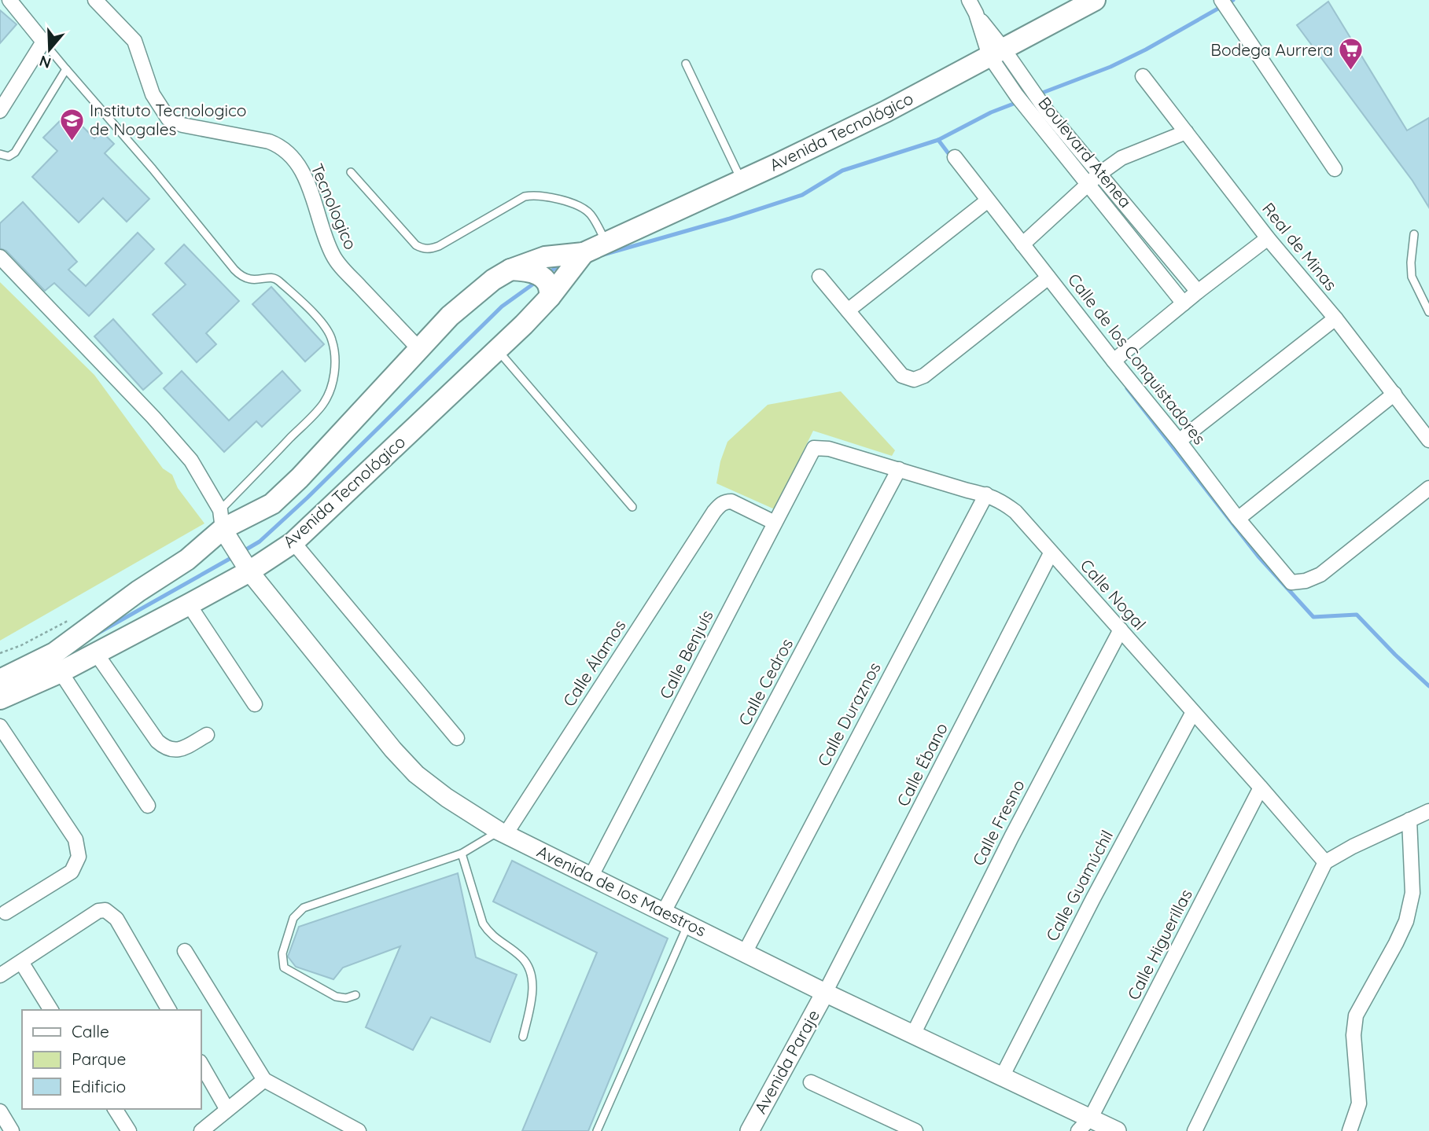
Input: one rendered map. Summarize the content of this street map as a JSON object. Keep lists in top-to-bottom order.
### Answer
{
  "streets": {
    "main road": ["Avenida Tecnológico"],
    "street": [
      "Boulevard Atenea",
      "Tecnologico",
      "Real de Minas",
      "Calle de los Conquistadores",
      "Calle Nogal",
      "Calle Benjuís",
      "Calle Álamos",
      "Calle Cedros",
      "Calle Duraznos",
      "Calle Ébano",
      "Calle Fresno",
      "Calle Guamúchil",
      "Avenida de los Maestros",
      "Calle Higuerillas",
      "Avenida Paraje"
    ]
  },
  "crossings": [
    ["Avenida Tecnológico", "Boulevard Atenea"],
    ["Avenida Tecnológico", "Tecnologico"],
    ["Avenida Tecnológico", "Avenida de los Maestros"],
    ["Calle Nogal", "Calle Benjuís"],
    ["Calle Nogal", "Calle Cedros"],
    ["Calle Nogal", "Calle Duraznos"],
    ["Calle Nogal", "Calle Ébano"],
    ["Calle Nogal", "Calle Fresno"],
    ["Calle Nogal", "Calle Guamúchil"],
    ["Calle Nogal", "Calle Higuerillas"],
    ["Calle Benjuís", "Calle Álamos"],
    ["Calle Benjuís", "Avenida de los Maestros"],
    ["Calle Álamos", "Avenida de los Maestros"],
    ["Calle Cedros", "Avenida de los Maestros"],
    ["Calle Duraznos", "Avenida de los Maestros"],
    ["Calle Ébano", "Avenida de los Maestros"],
    ["Calle Ébano", "Avenida Paraje"],
    ["Calle Fresno", "Avenida de los Maestros"],
    ["Calle Guamúchil", "Avenida de los Maestros"],
    ["Avenida de los Maestros", "Calle Higuerillas"],
    ["Avenida de los Maestros", "Avenida Paraje"]
  ],
  "places": {
    "supermarket": ["Bodega Aurrera"],
    "school or university": ["Instituto Tecnologico de Nogales"]
  },
  "legend": ["Calle", "Parque", "Edificio"],
  "north": "bottom"
}
